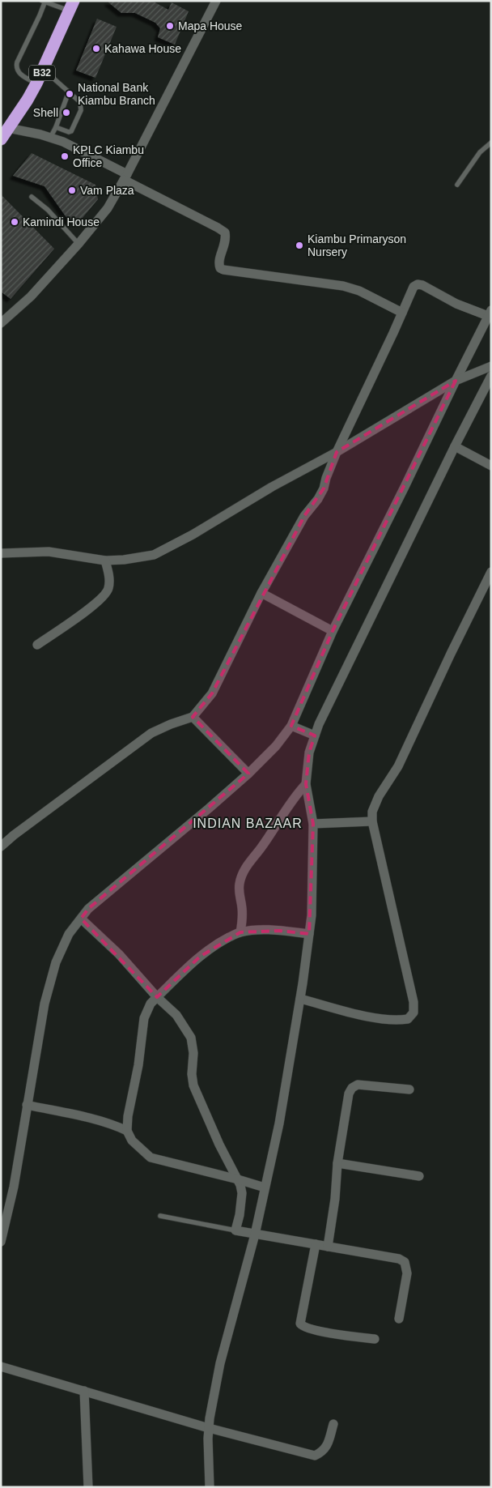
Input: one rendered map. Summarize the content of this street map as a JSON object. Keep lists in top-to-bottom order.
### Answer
{
  "streets": {
    "highway": ["B32"]
  },
  "districts": ["INDIAN BAZAAR"],
  "places": [
    "Mapa House",
    "Kahawa House",
    "National Bank Kiambu Branch",
    "Shell",
    "KPLC Kiambu Office",
    "Vam Plaza",
    "Kamindi House",
    "Kiambu Primaryson Nursery"
  ]
}
